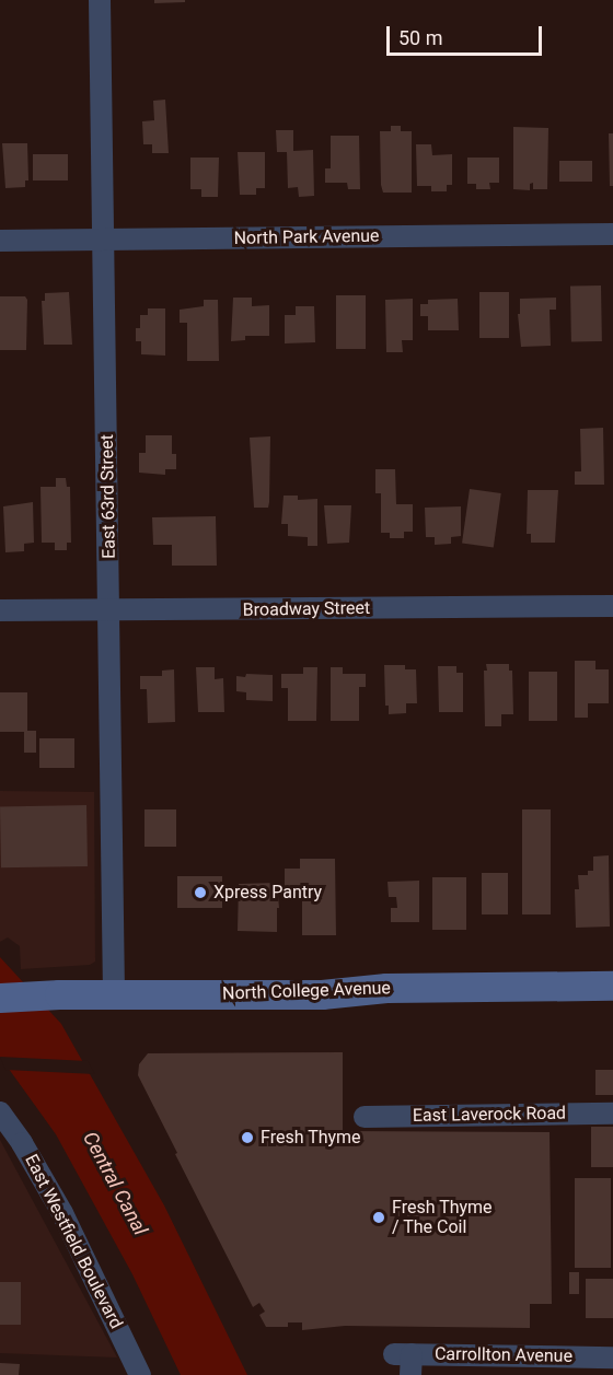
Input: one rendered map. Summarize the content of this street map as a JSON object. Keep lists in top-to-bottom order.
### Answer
{
  "streets": {
    "main road": ["North College Avenue"],
    "street": [
      "North Park Avenue",
      "East 63rd Street",
      "Broadway Street",
      "East Laverock Road",
      "East Westfield Boulevard",
      "Carrollton Avenue"
    ]
  },
  "crossings": [
    ["North Park Avenue", "East 63rd Street"],
    ["East 63rd Street", "Broadway Street"],
    ["East 63rd Street", "North College Avenue"]
  ],
  "water": ["Central Canal"],
  "places": ["Xpress Pantry", "Fresh Thyme", "Fresh Thyme / The Coil"],
  "scale_bar": "50 m"
}
